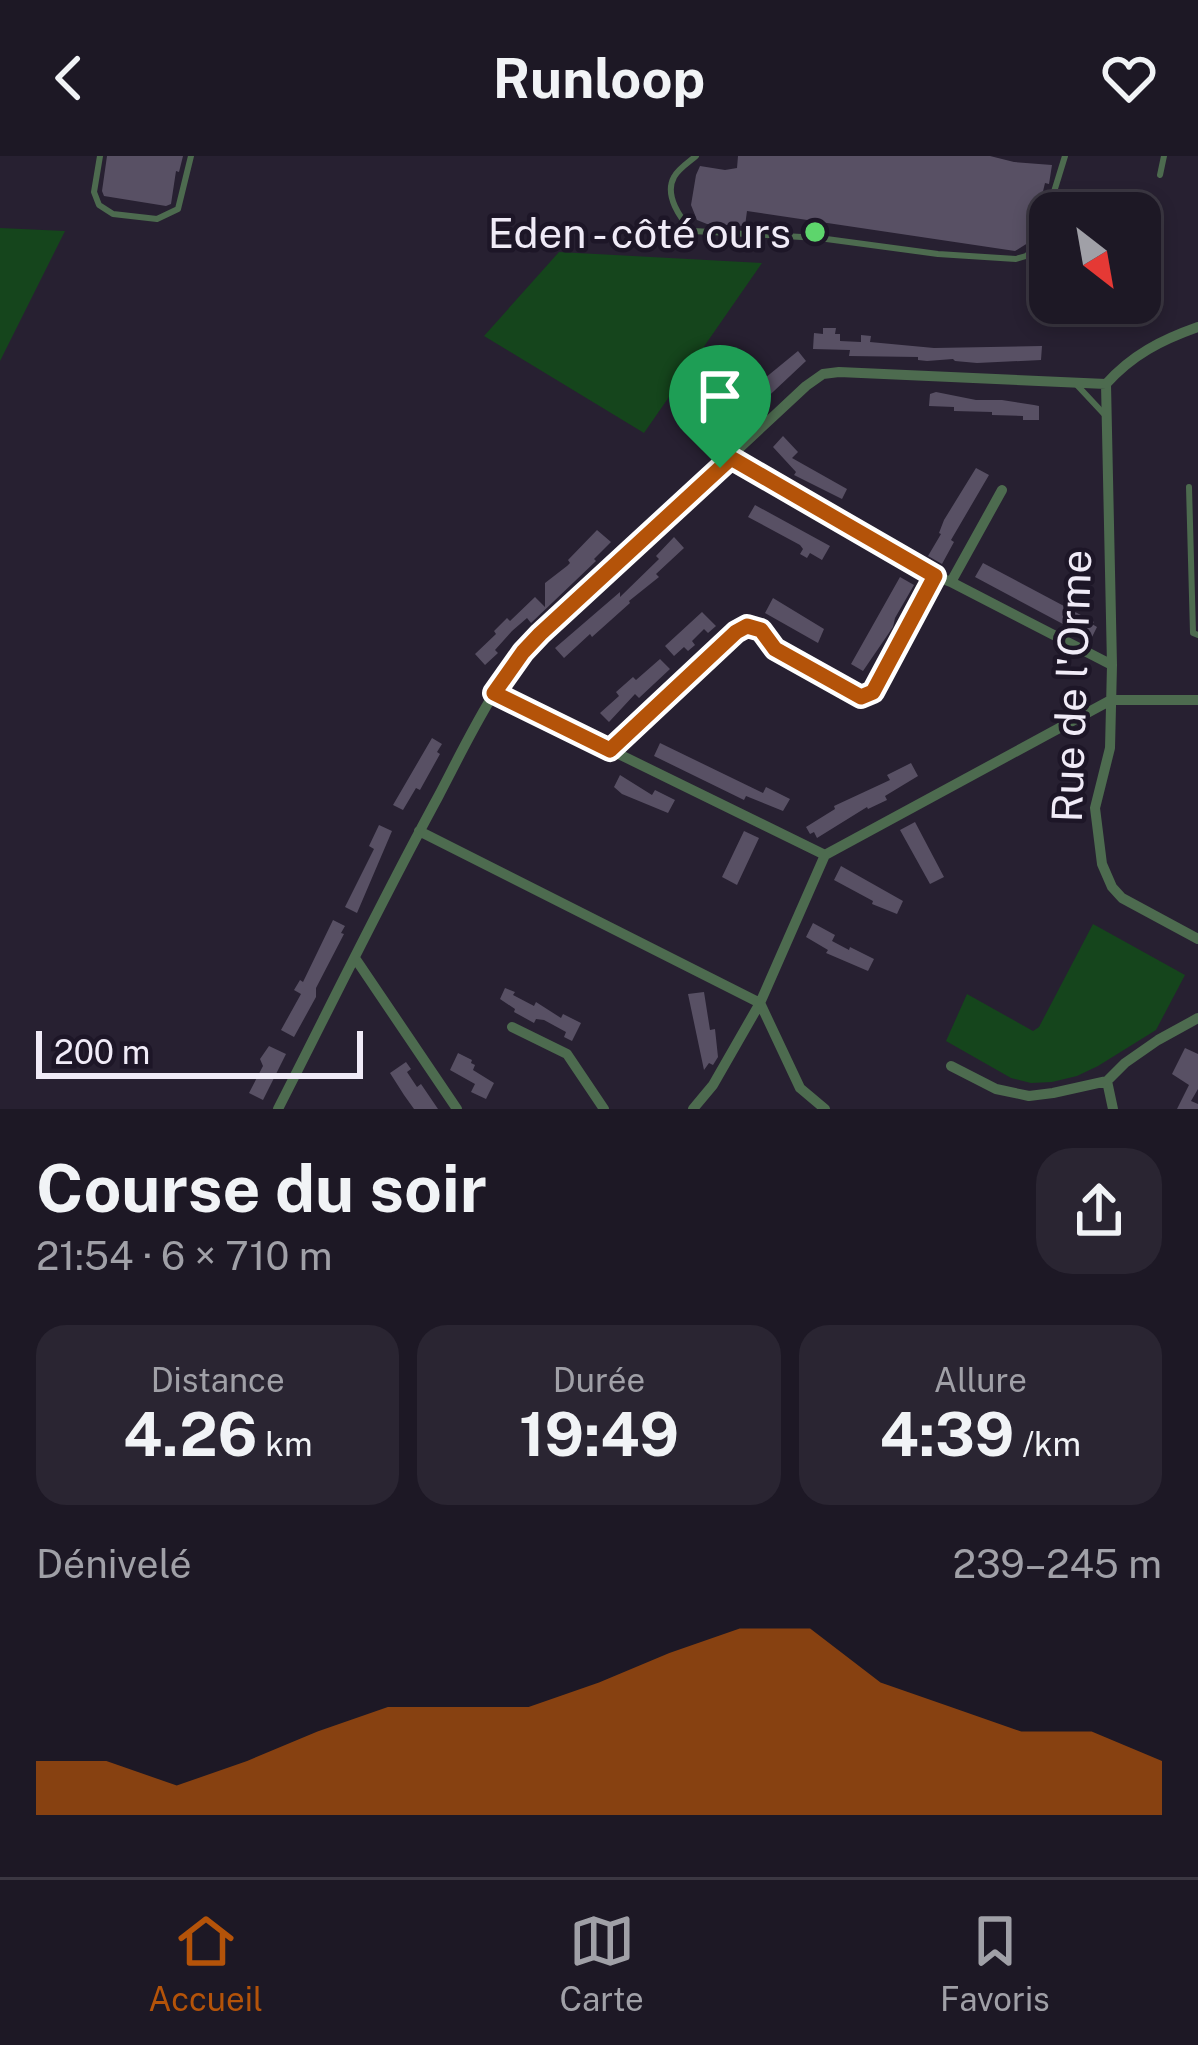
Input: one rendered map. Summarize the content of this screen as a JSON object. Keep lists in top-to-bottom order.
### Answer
{
  "streets": {
    "street": ["Rue de l'Orme"]
  },
  "places": ["Eden - côté ours"],
  "scale_bar": "200 m",
  "north": "bottom right",
  "page": {
    "header": "Runloop",
    "scale": "200 m",
    "heading": ["Course du soir", "21:54 · 6 × 710 m"],
    "stats": [
      ["Distance", "4.26 km"],
      ["Durée", "19:49"],
      ["Allure", "4:39 /km"]
    ],
    "chart": ["Dénivelé", "239–245 m"],
    "tabs": ["Accueil", "Carte", "Favoris"]
  }
}
